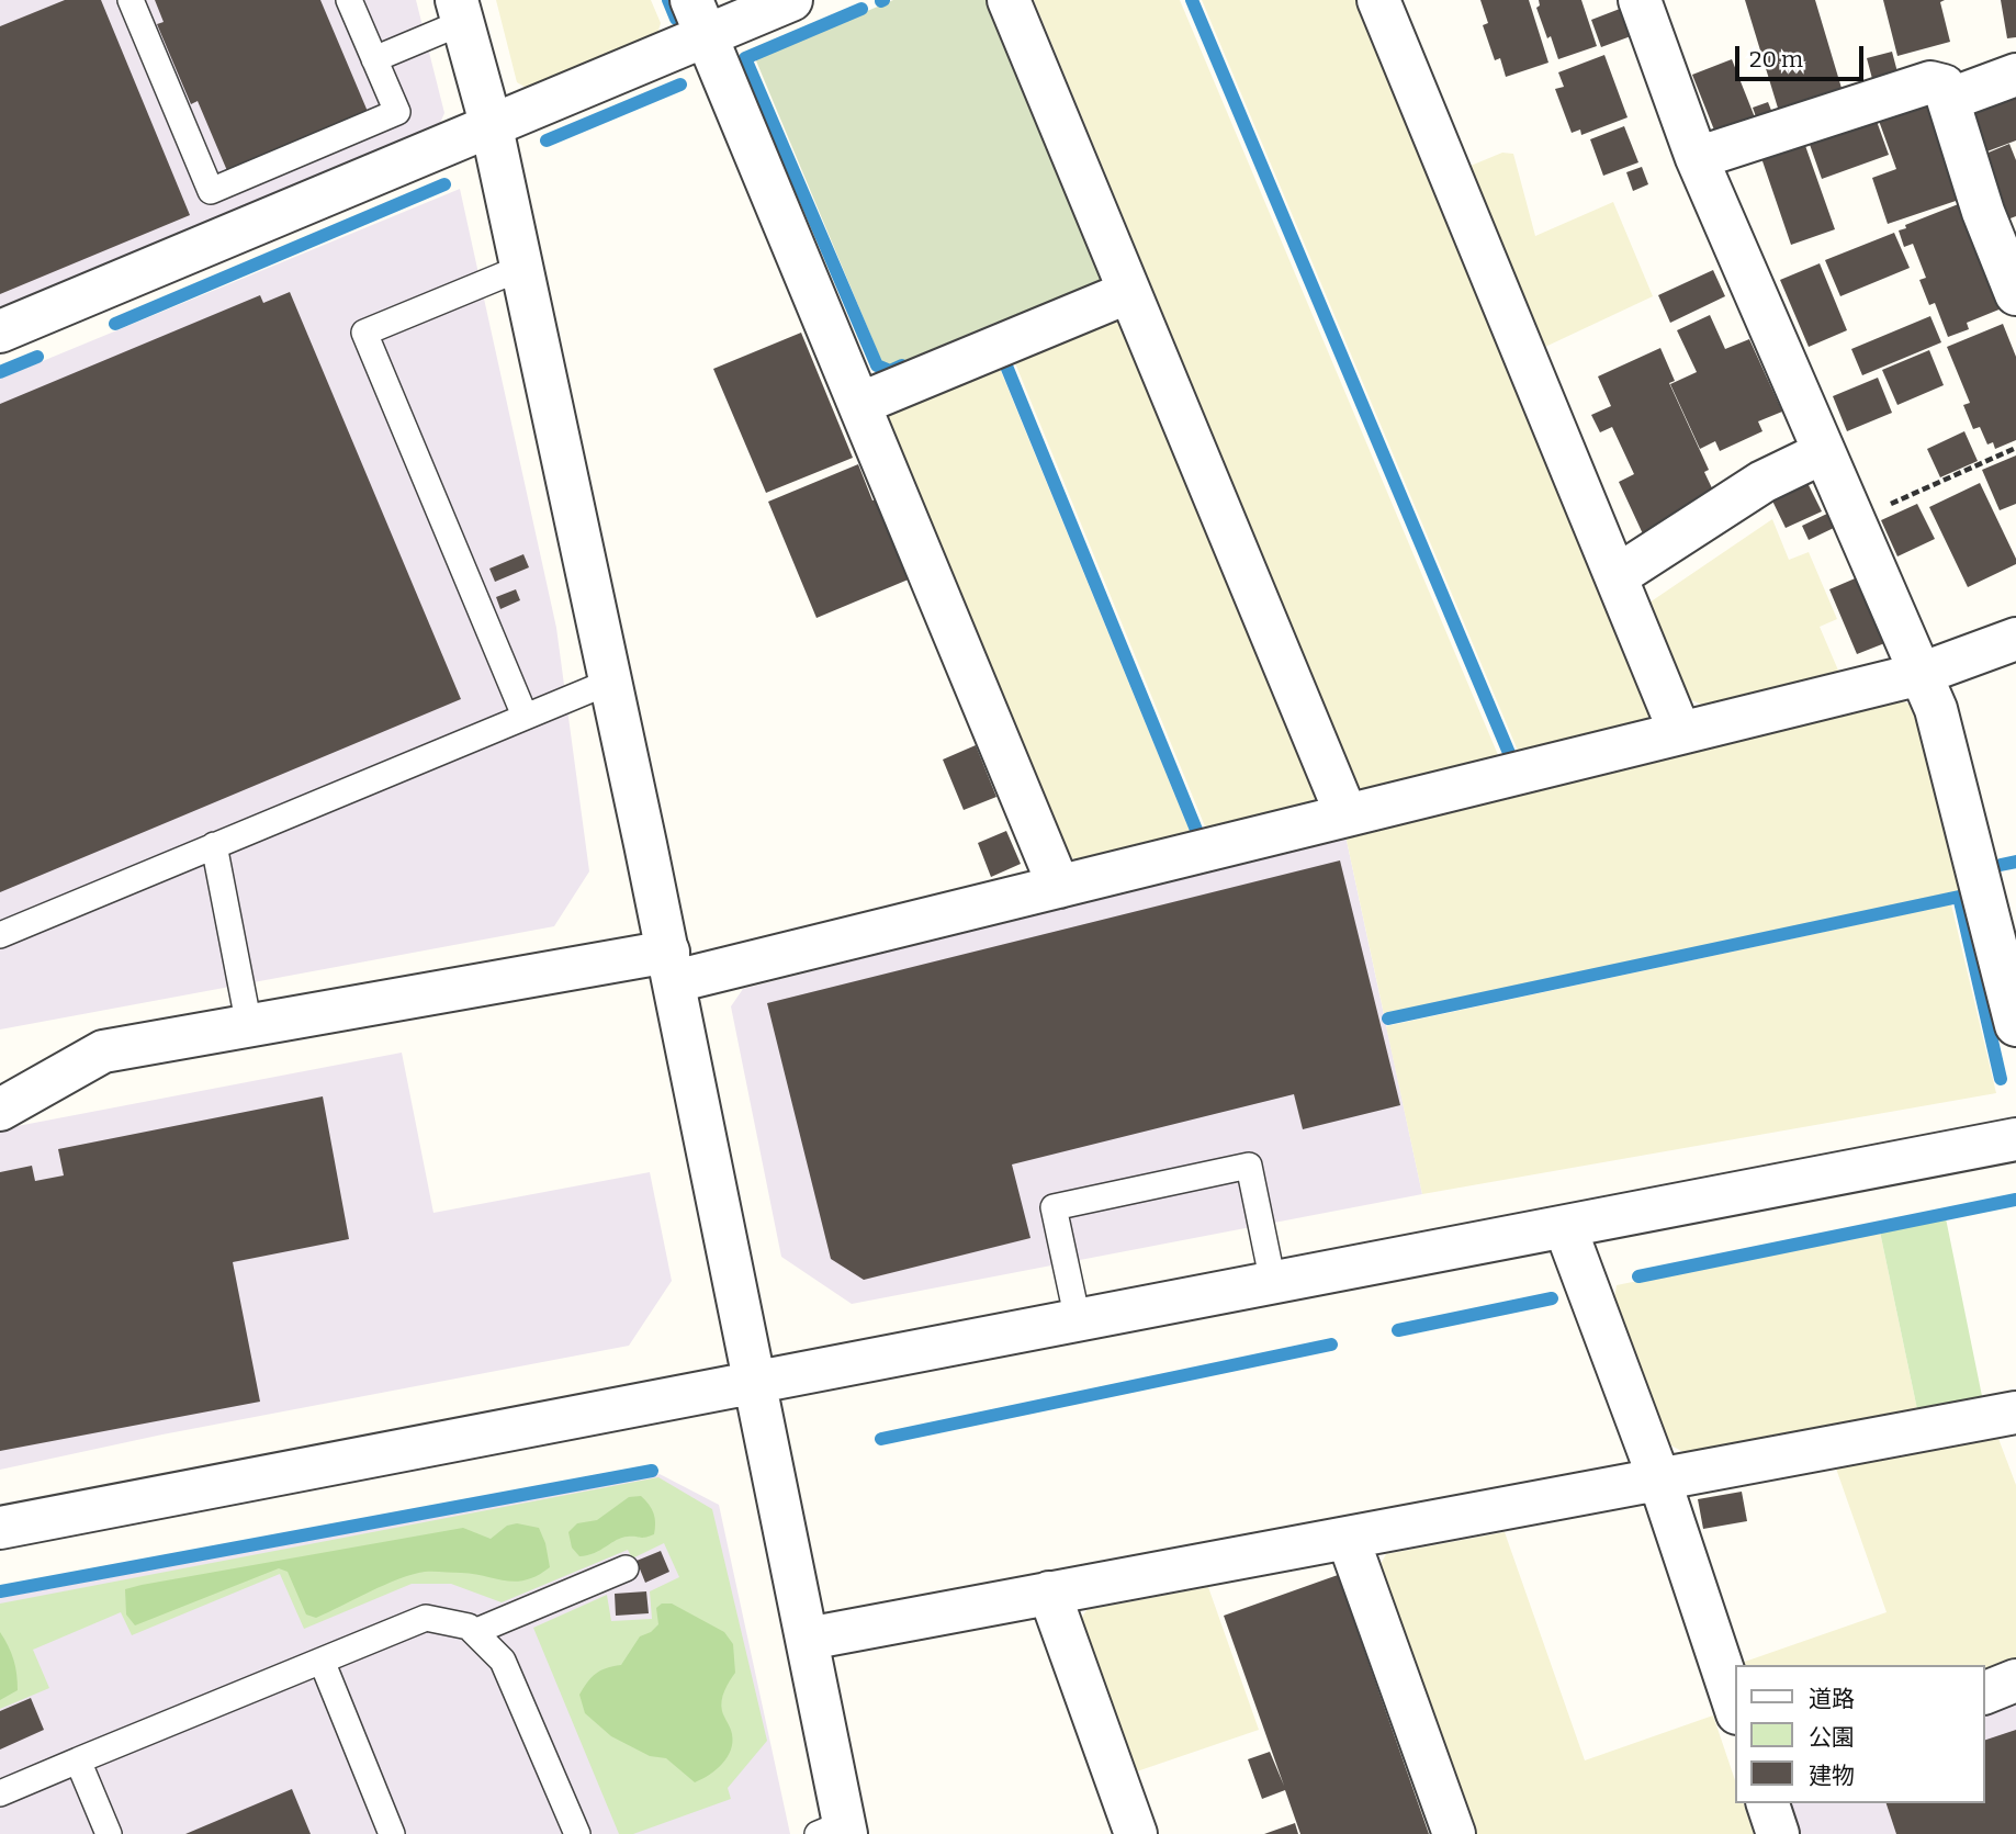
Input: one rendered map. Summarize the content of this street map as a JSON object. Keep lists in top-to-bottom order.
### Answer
{
  "legend": ["道路", "公園", "建物"],
  "scale_bar": "20 m"
}
